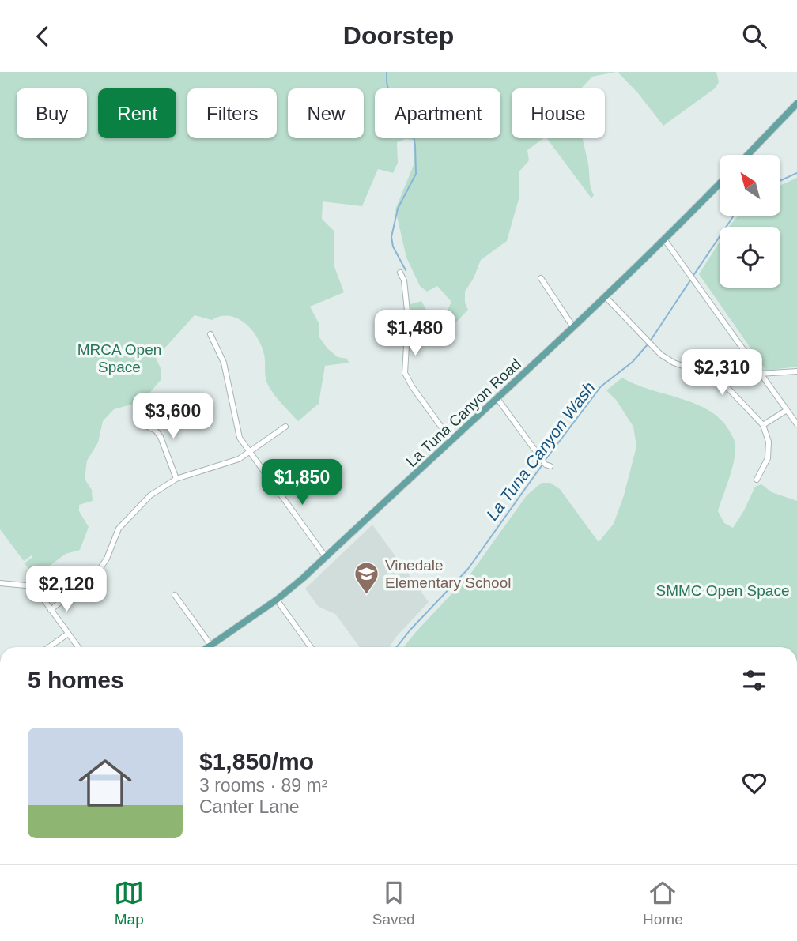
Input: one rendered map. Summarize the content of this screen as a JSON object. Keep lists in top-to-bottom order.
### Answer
{
  "streets": {
    "main road": ["La Tuna Canyon Road"]
  },
  "water": ["La Tuna Canyon Wash"],
  "parks": ["MRCA Open Space", "SMMC Open Space"],
  "places": {
    "school or university": ["Vinedale Elementary School"]
  },
  "north": "top left",
  "page": {
    "header": "Doorstep",
    "chip": [
      "Buy",
      "Rent",
      "Filters",
      "New",
      "Apartment",
      "House"
    ],
    "price": [
      "$1,480",
      "$2,310",
      "$3,600",
      "$1,850",
      "$2,120"
    ],
    "heading": "5 homes",
    "list": [
      {
        "name": "$1,850/mo",
        "note": "3 rooms · 89 m² · Canter Lane"
      }
    ],
    "tabs": ["Map", "Saved", "Home"]
  }
}
